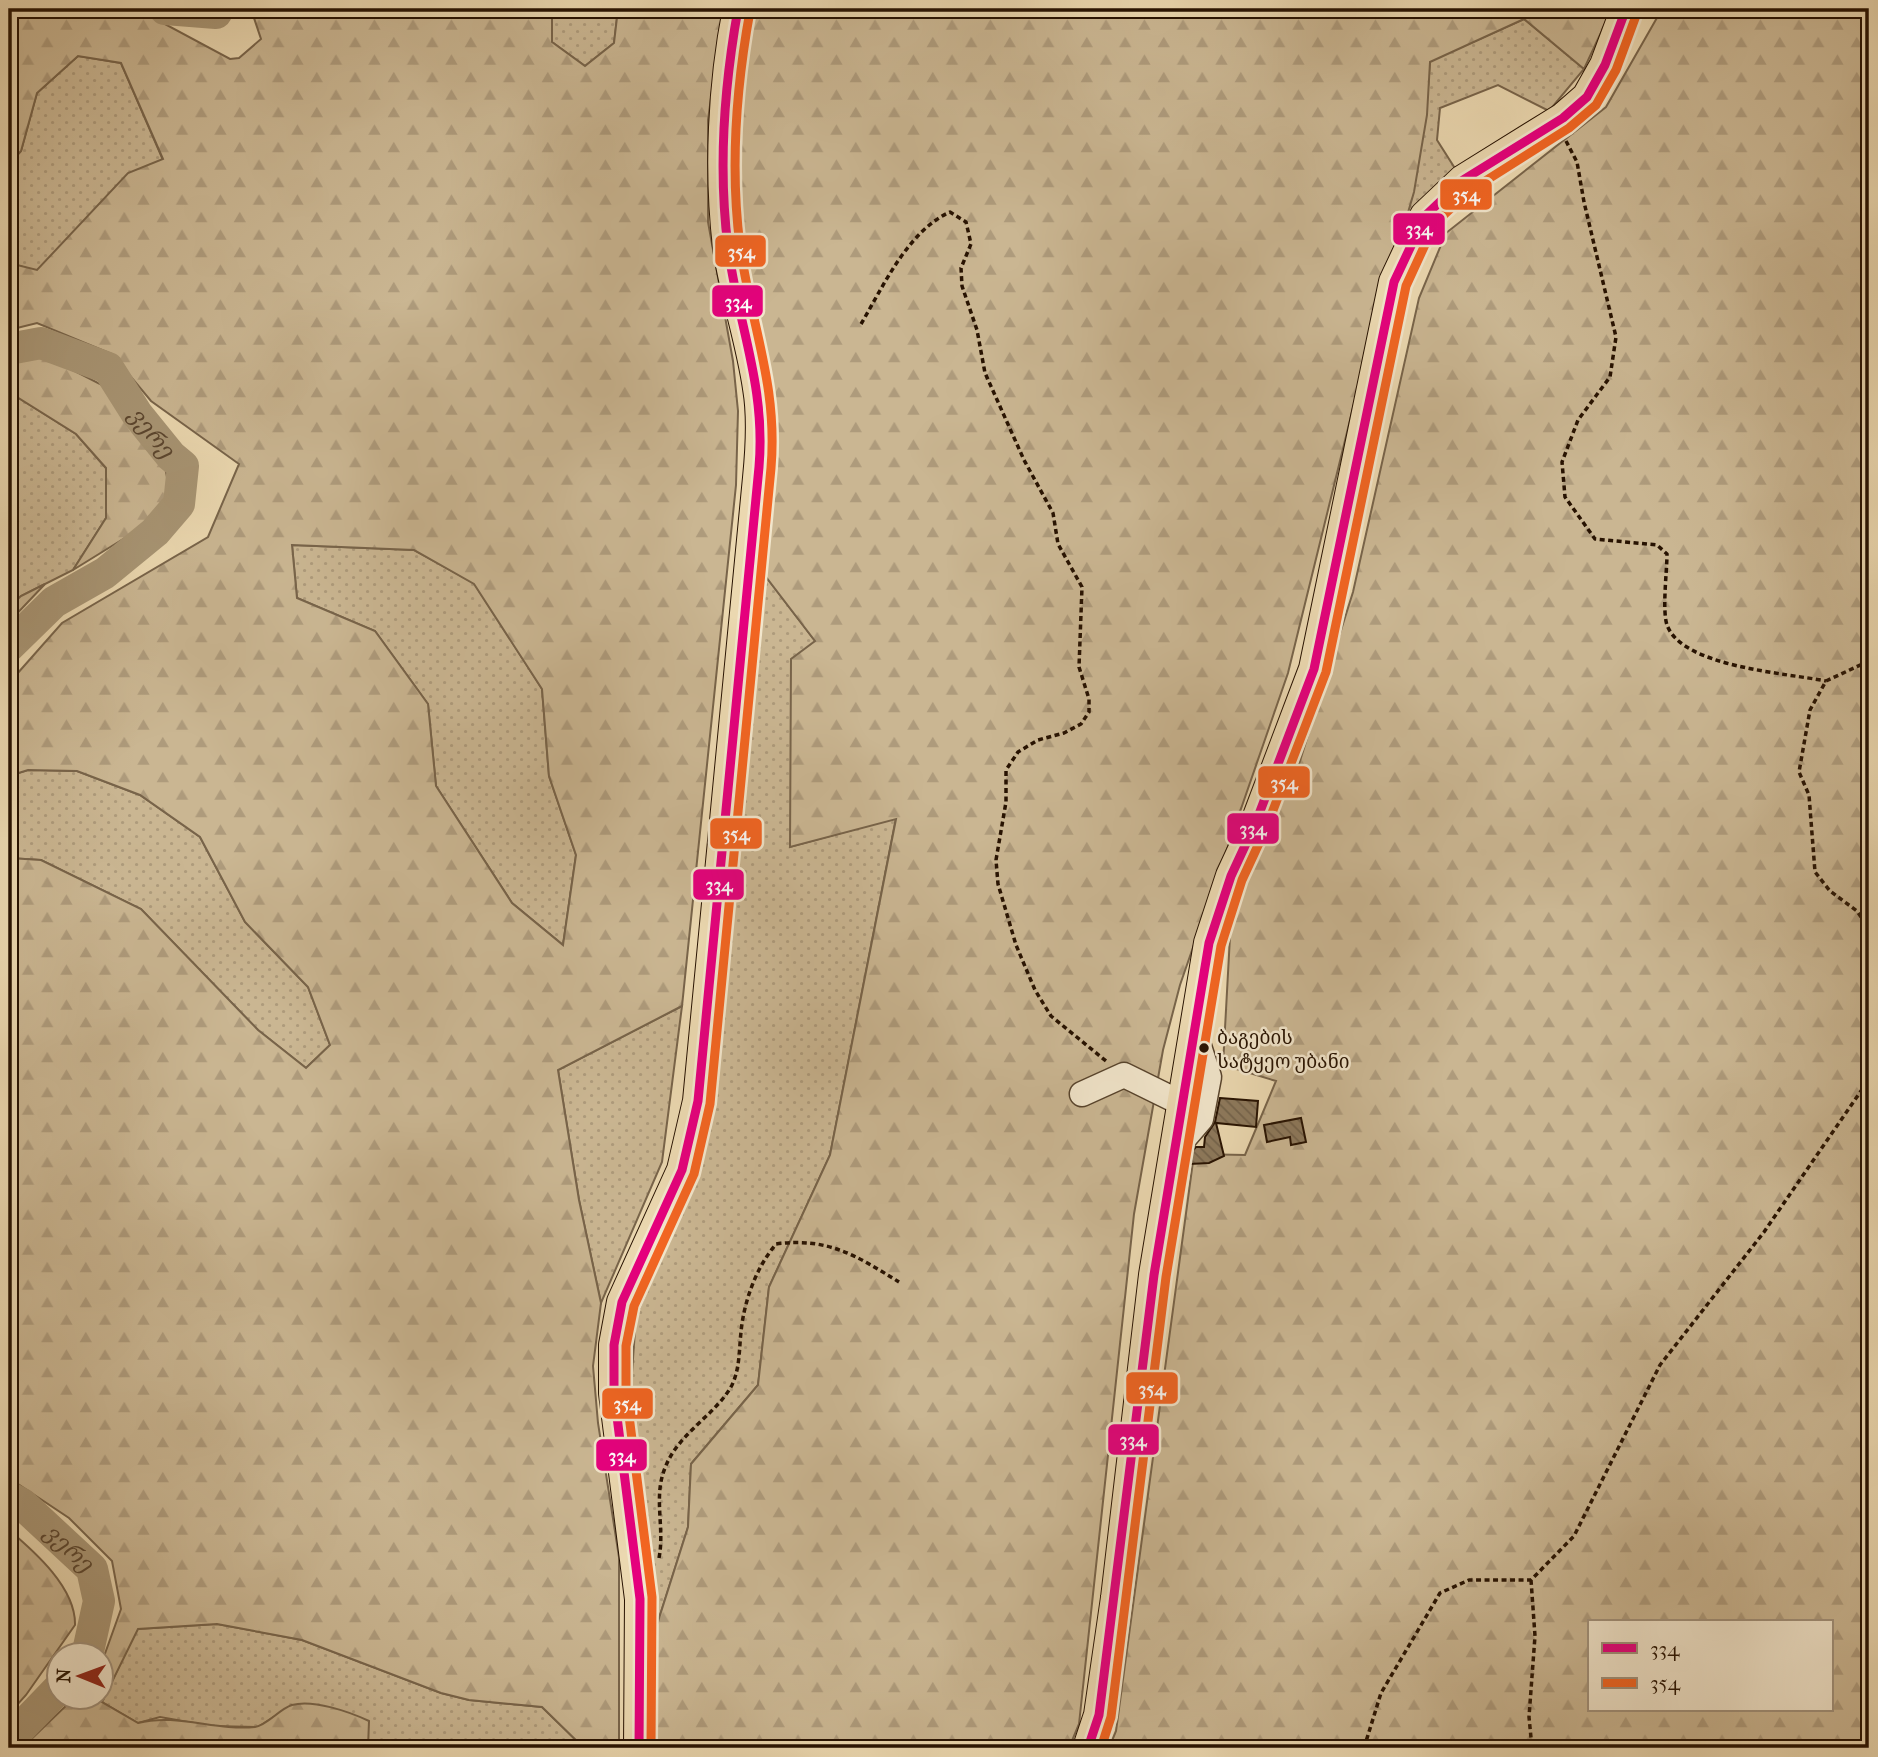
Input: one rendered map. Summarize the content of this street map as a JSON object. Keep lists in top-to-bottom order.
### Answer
{
  "water": ["ვერე"],
  "places": ["ბაგების სატყეო უბანი"],
  "lines": ["transit line 334", "transit line 354"],
  "legend": ["334", "354"],
  "north": "left"
}
